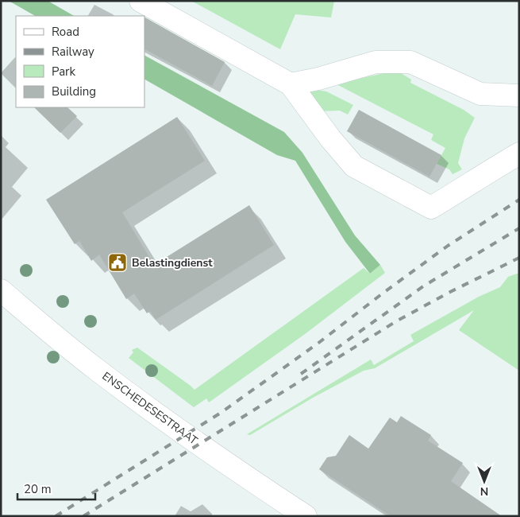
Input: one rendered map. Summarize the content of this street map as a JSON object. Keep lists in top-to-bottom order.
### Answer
{
  "streets": {
    "main road": ["ENSCHEDESESTRAAT"]
  },
  "places": {
    "public building": ["Belastingdienst"]
  },
  "legend": [
    "Road",
    "Railway",
    "Park",
    "Building"
  ],
  "scale_bar": "20 m",
  "north": "bottom"
}
